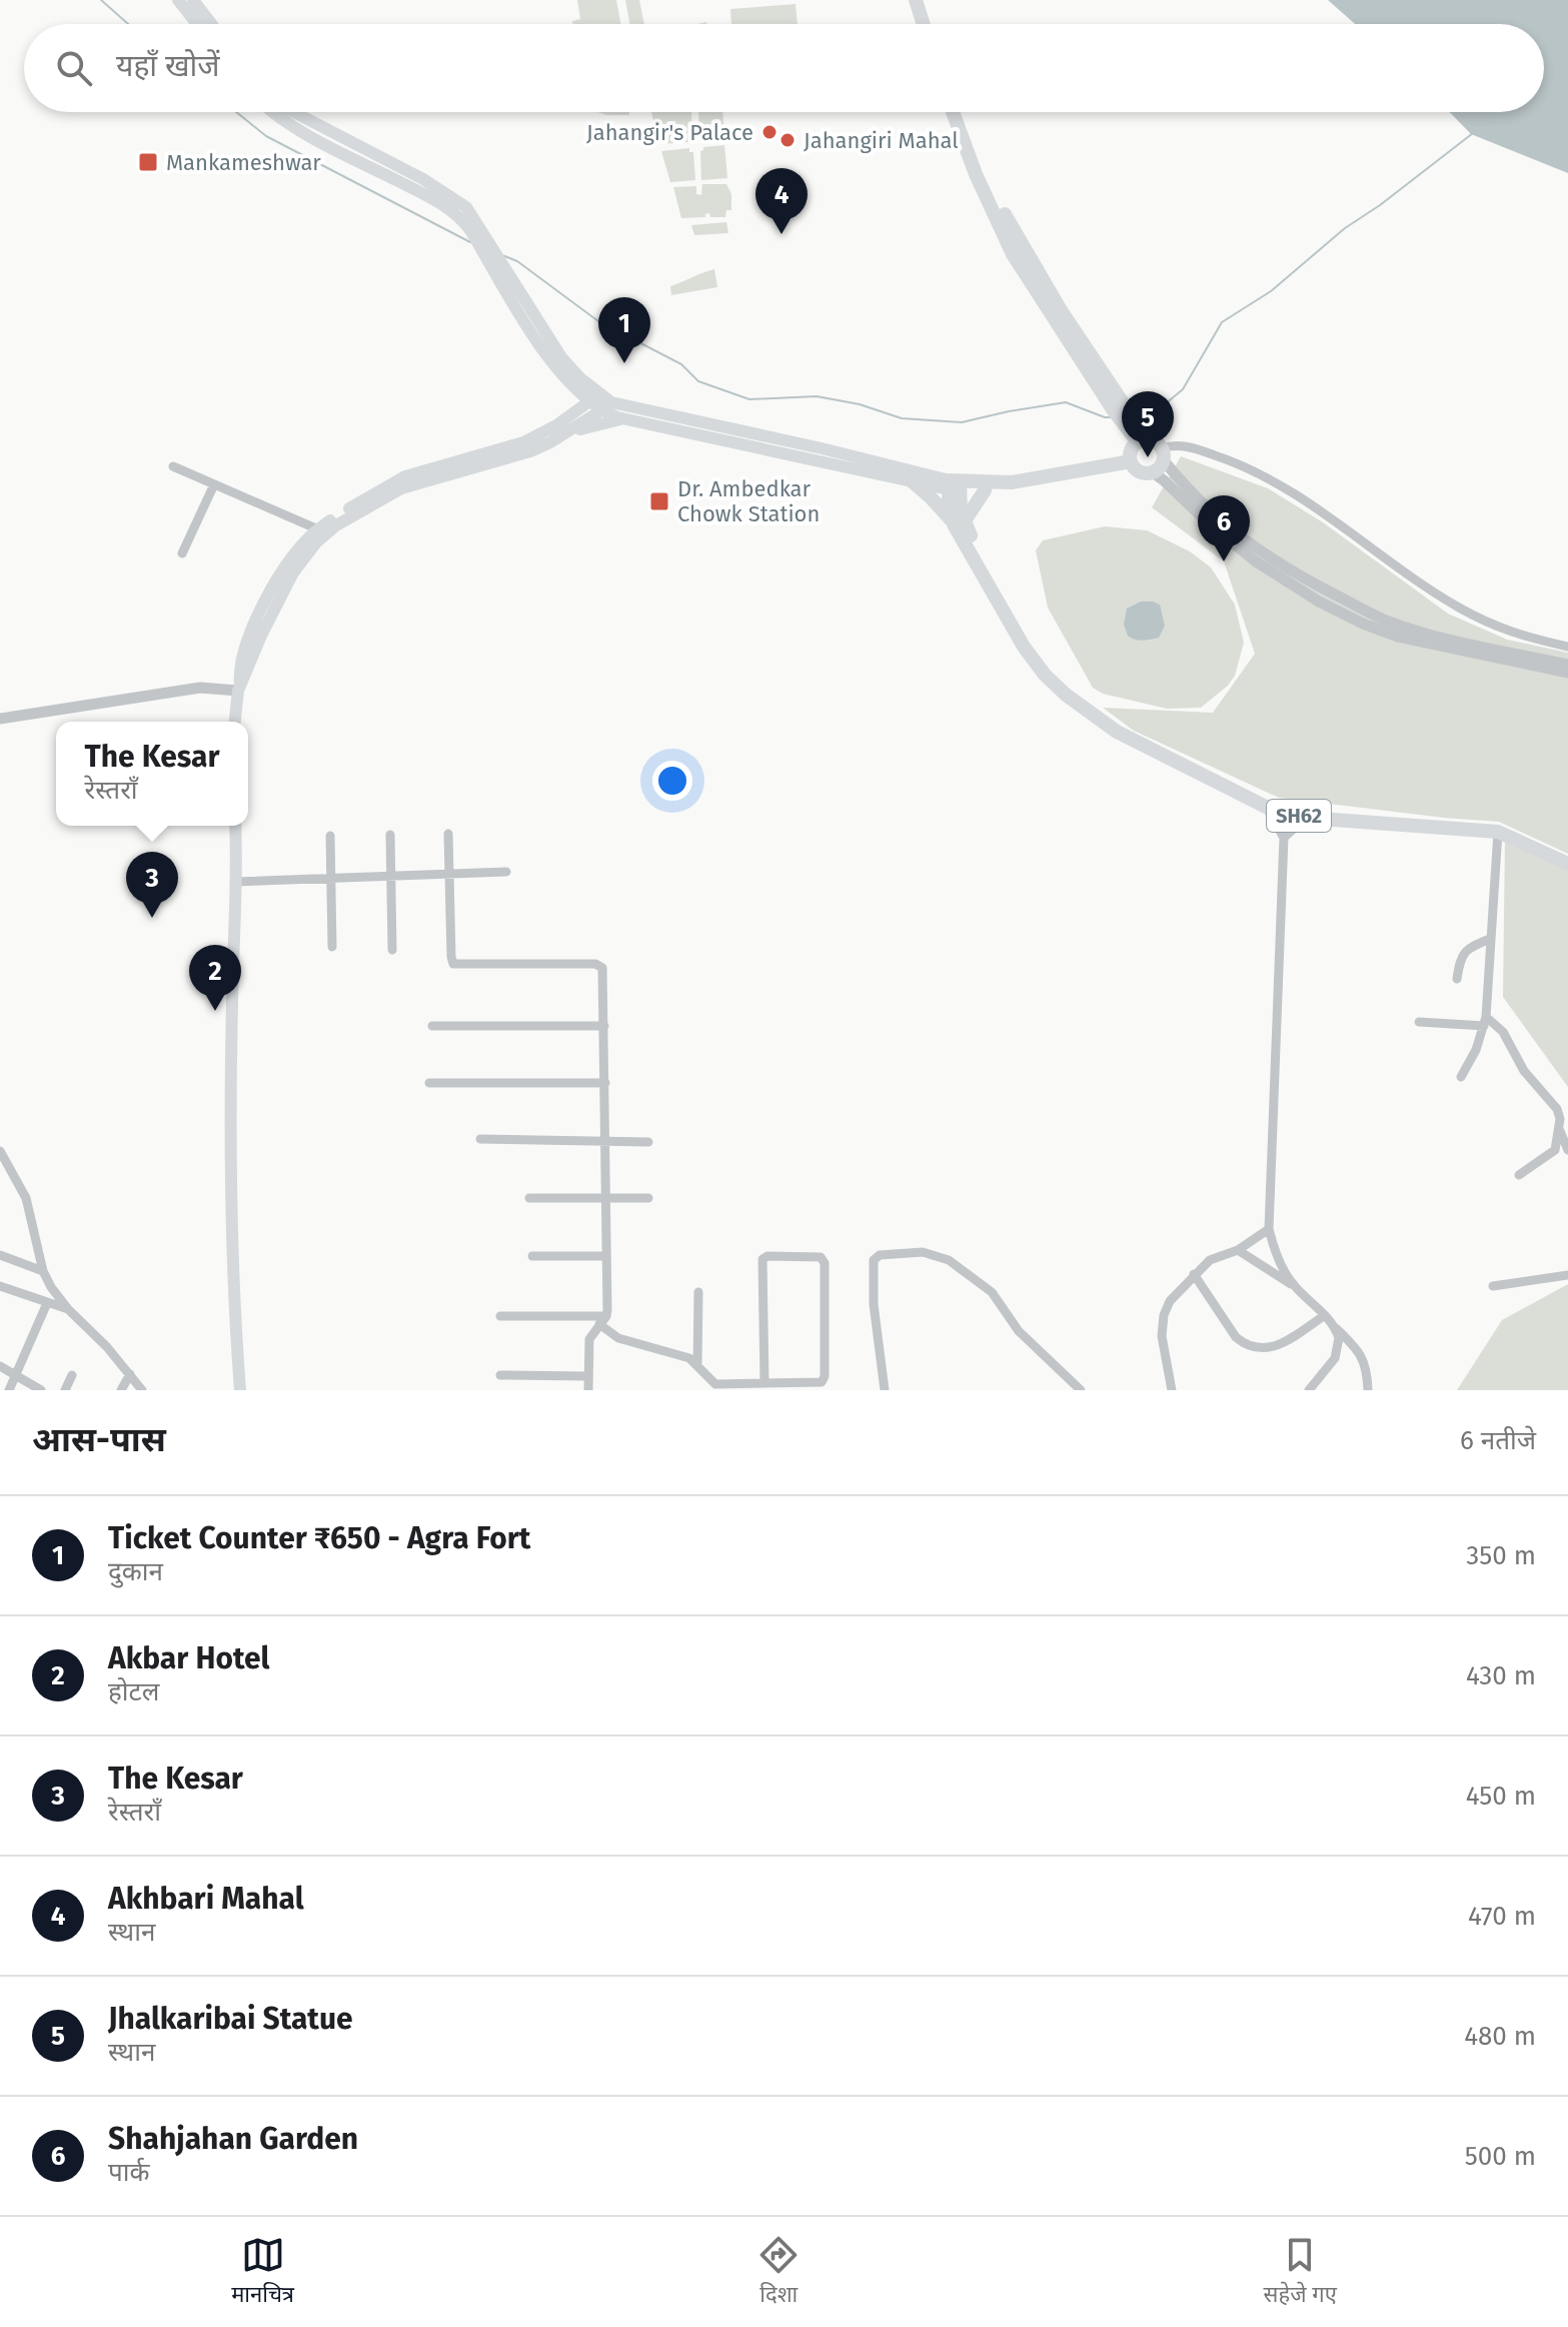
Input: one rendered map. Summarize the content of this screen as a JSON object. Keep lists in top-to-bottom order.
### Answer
{
  "streets": {
    "main road": ["SH62"]
  },
  "places": {
    "other": ["Jahangir's Palace", "Jahangiri Mahal"],
    "transit": ["Mankameshwar", "Dr. Ambedkar Chowk Station"]
  },
  "page": {
    "search": "यहाँ खोजें",
    "pins": [
      "4",
      "1",
      "5",
      "6",
      "3",
      "2"
    ],
    "popup": ["The Kesar", "रेस्तराँ"],
    "heading": ["आस-पास", "6 नतीजे"],
    "list": [
      {
        "mark": "1",
        "name": "Ticket Counter ₹650 - Agra Fort",
        "note": "दुकान",
        "value": "350 m"
      },
      {
        "mark": "2",
        "name": "Akbar Hotel",
        "note": "होटल",
        "value": "430 m"
      },
      {
        "mark": "3",
        "name": "The Kesar",
        "note": "रेस्तराँ",
        "value": "450 m"
      },
      {
        "mark": "4",
        "name": "Akhbari Mahal",
        "note": "स्थान",
        "value": "470 m"
      },
      {
        "mark": "5",
        "name": "Jhalkaribai Statue",
        "note": "स्थान",
        "value": "480 m"
      },
      {
        "mark": "6",
        "name": "Shahjahan Garden",
        "note": "पार्क",
        "value": "500 m"
      }
    ],
    "nav": ["मानचित्र", "दिशा", "सहेजे गए"]
  }
}
